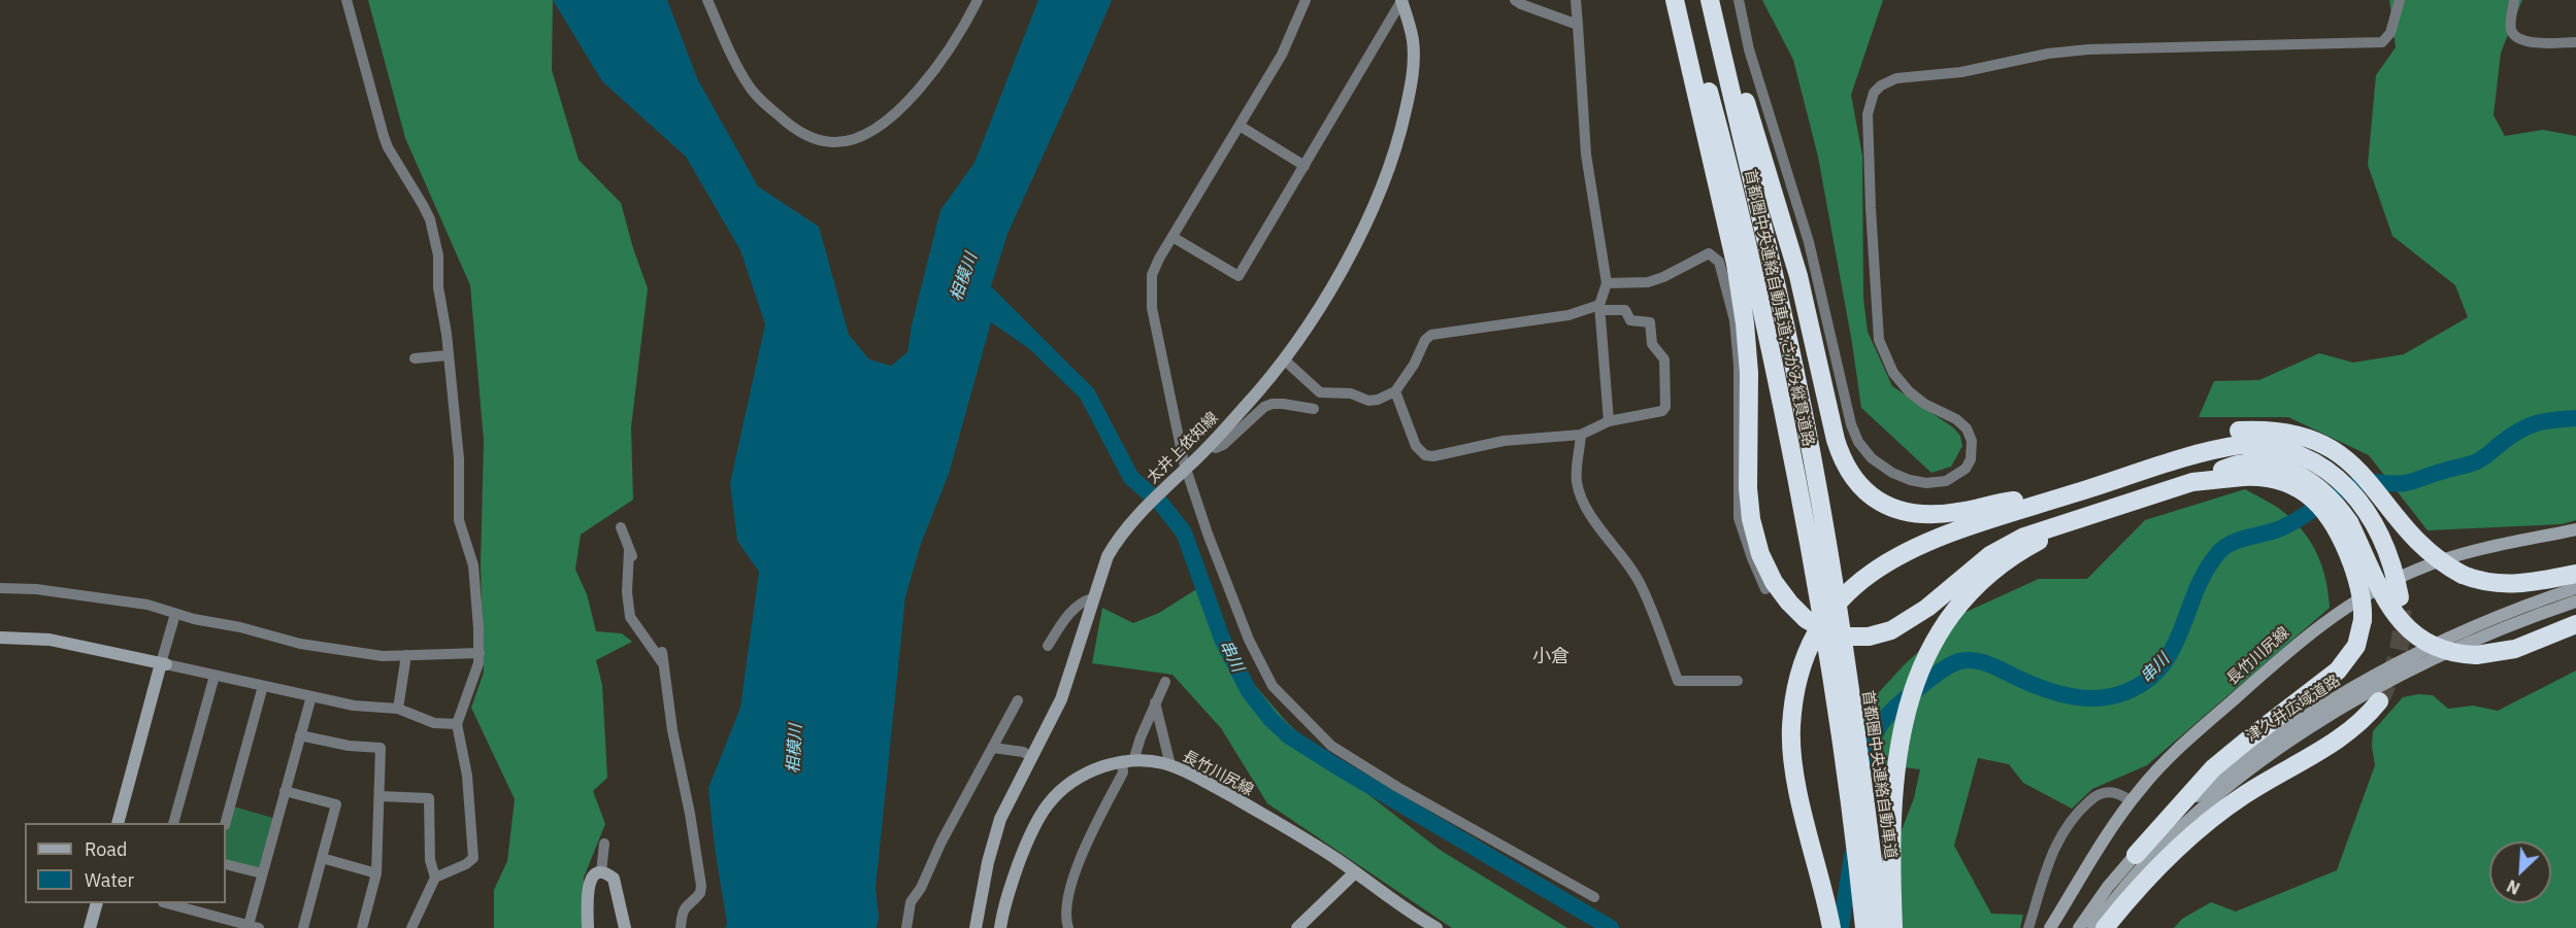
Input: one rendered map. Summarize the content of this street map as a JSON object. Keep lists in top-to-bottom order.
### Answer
{
  "streets": {
    "highway": ["首都圏中央連絡自動車道;さがみ縦貫道路", "首都圏中央連絡自動車道"],
    "main road": ["太井上依知線", "長竹川尻線", "津久井広域道路"]
  },
  "crossings": [
    ["首都圏中央連絡自動車道;さがみ縦貫道路", "首都圏中央連絡自動車道"]
  ],
  "districts": ["小倉"],
  "water": ["相模川", "串川"],
  "legend": ["Road", "Water"],
  "north": "bottom left"
}
